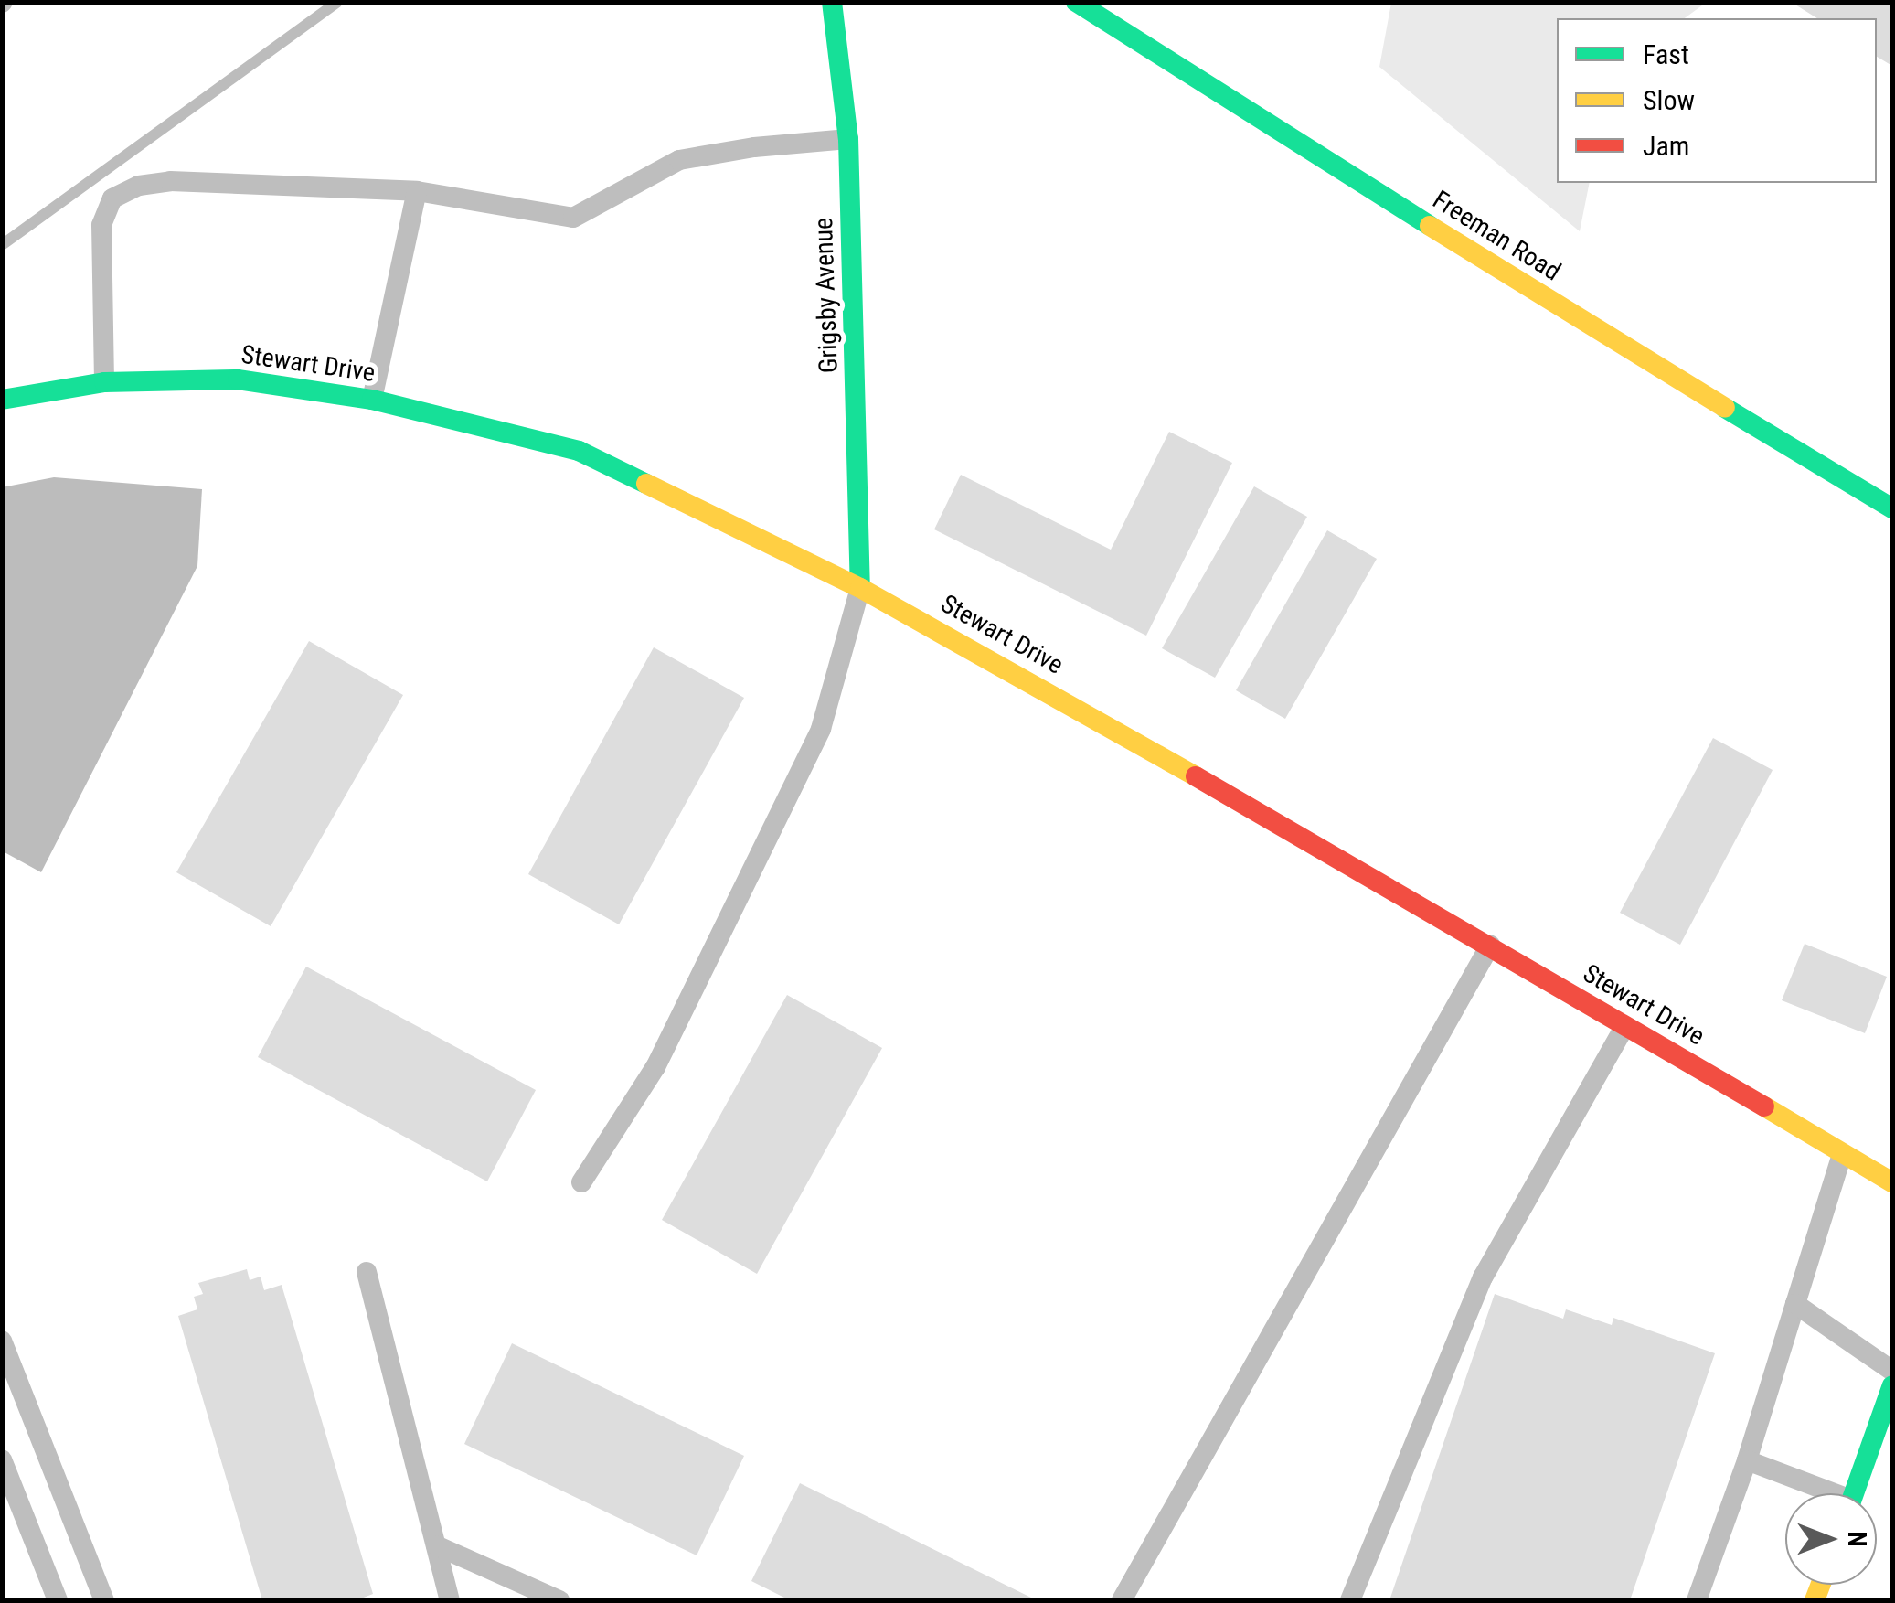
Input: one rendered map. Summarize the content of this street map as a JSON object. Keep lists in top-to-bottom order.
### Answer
{
  "streets": {
    "street": ["Freeman Road", "Grigsby Avenue", "Stewart Drive"]
  },
  "crossings": [
    ["Grigsby Avenue", "Stewart Drive"]
  ],
  "legend": ["Fast", "Slow", "Jam"],
  "north": "right"
}
